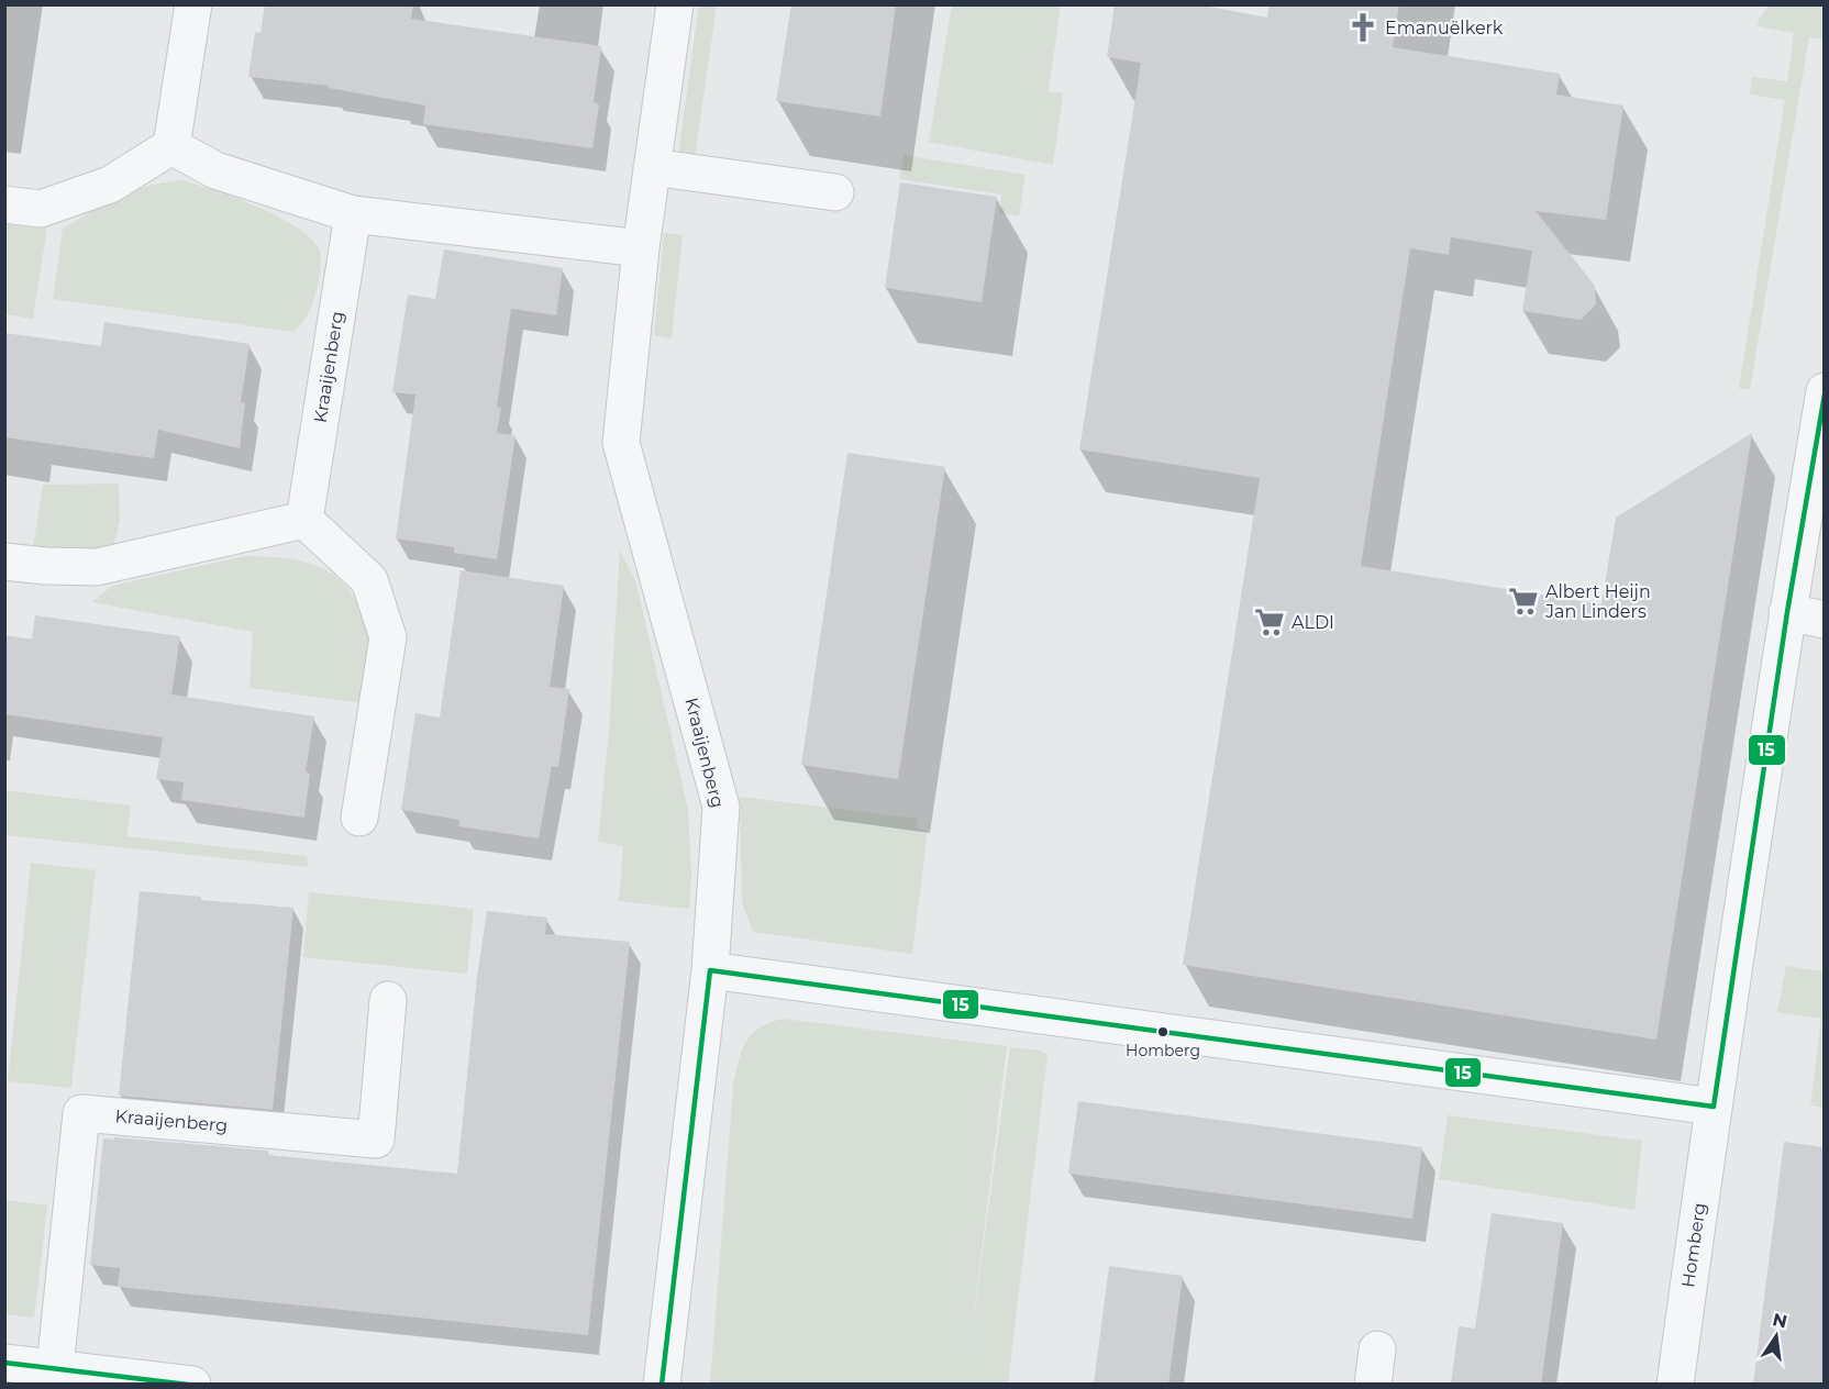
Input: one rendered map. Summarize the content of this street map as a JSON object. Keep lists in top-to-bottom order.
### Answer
{
  "streets": {
    "street": ["Kraaijenberg", "Homberg"]
  },
  "places": {
    "church": ["Emanuëlkerk"],
    "supermarket": ["Albert Heijn Jan Linders", "ALDI"],
    "other": ["Homberg"]
  },
  "lines": ["transit line 15"],
  "north": "top"
}
